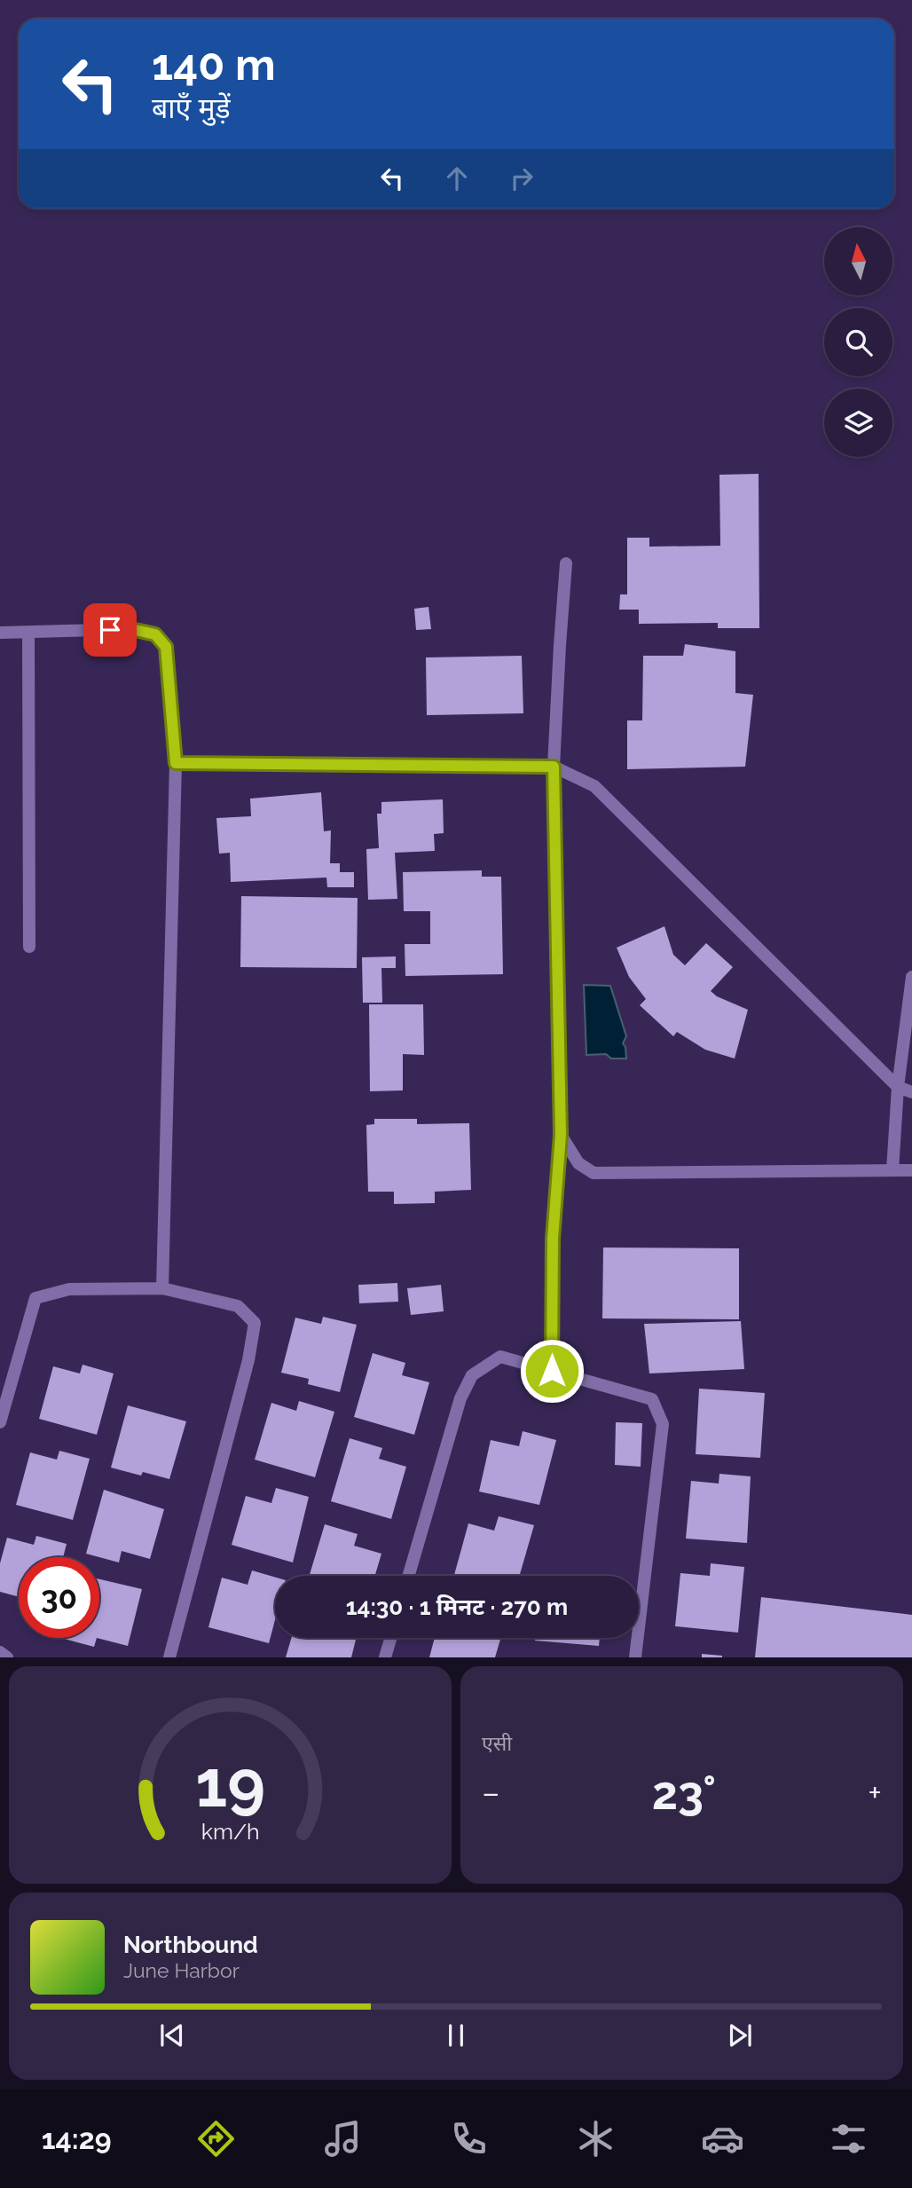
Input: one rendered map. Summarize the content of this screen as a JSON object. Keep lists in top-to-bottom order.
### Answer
{
  "north": "top",
  "page": {
    "turn": ["140 m", "बाएँ मुड़ें"],
    "limit": "30",
    "trip": "14:30 · 1 मिनट · 270 m",
    "tile": "एसी",
    "heat": ["−", "23°", "+"],
    "song": ["Northbound", "June Harbor"],
    "tabs": "14:29",
    "gauge": ["19", "km/h"]
  }
}
